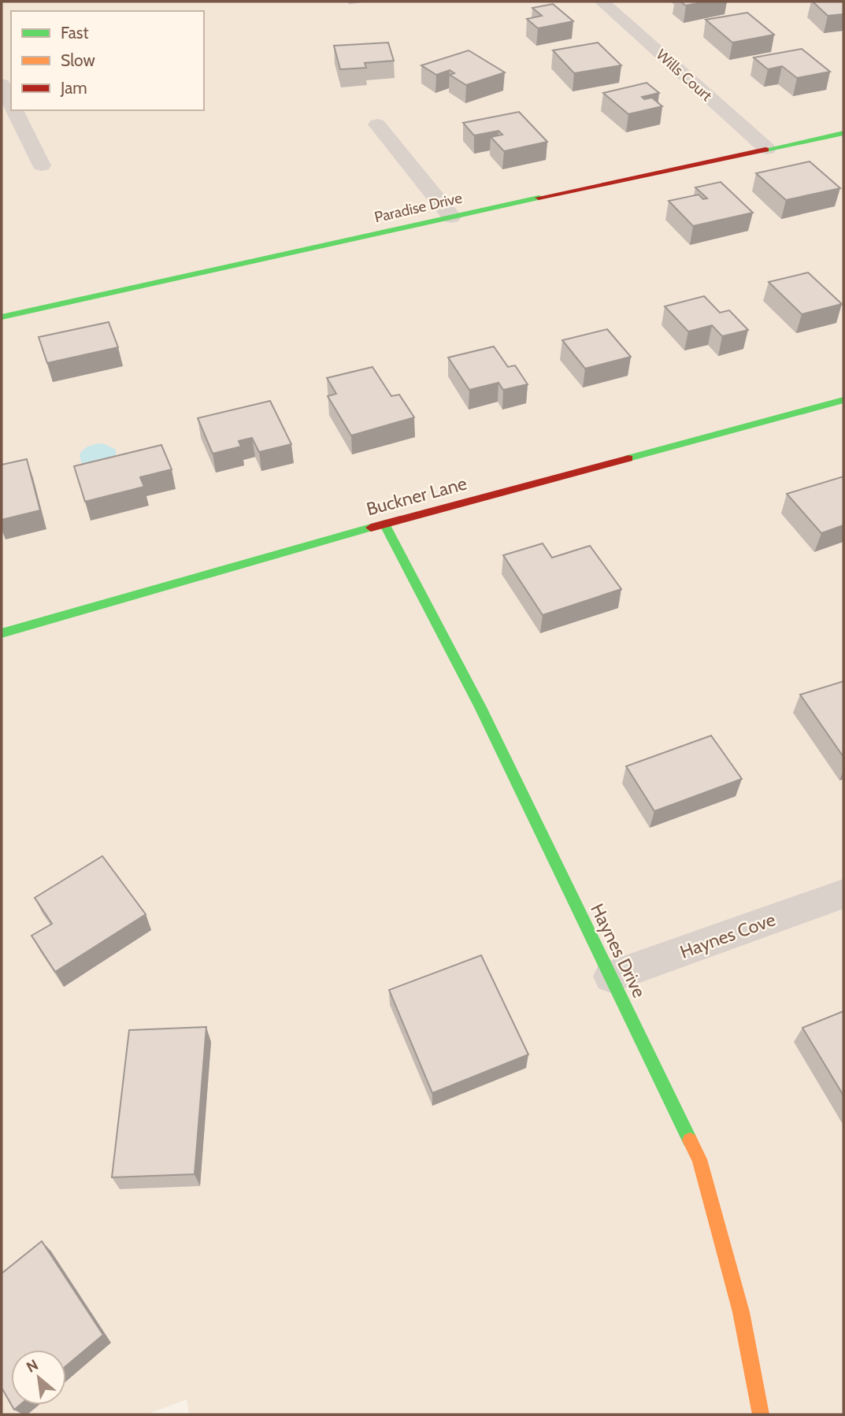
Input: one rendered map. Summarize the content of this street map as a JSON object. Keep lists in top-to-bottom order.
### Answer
{
  "streets": {
    "street": [
      "Wills Court",
      "Paradise Drive",
      "Buckner Lane",
      "Haynes Cove",
      "Haynes Drive"
    ]
  },
  "crossings": [
    ["Wills Court", "Paradise Drive"],
    ["Buckner Lane", "Haynes Drive"],
    ["Haynes Cove", "Haynes Drive"]
  ],
  "legend": ["Fast", "Slow", "Jam"],
  "north": "top left"
}
